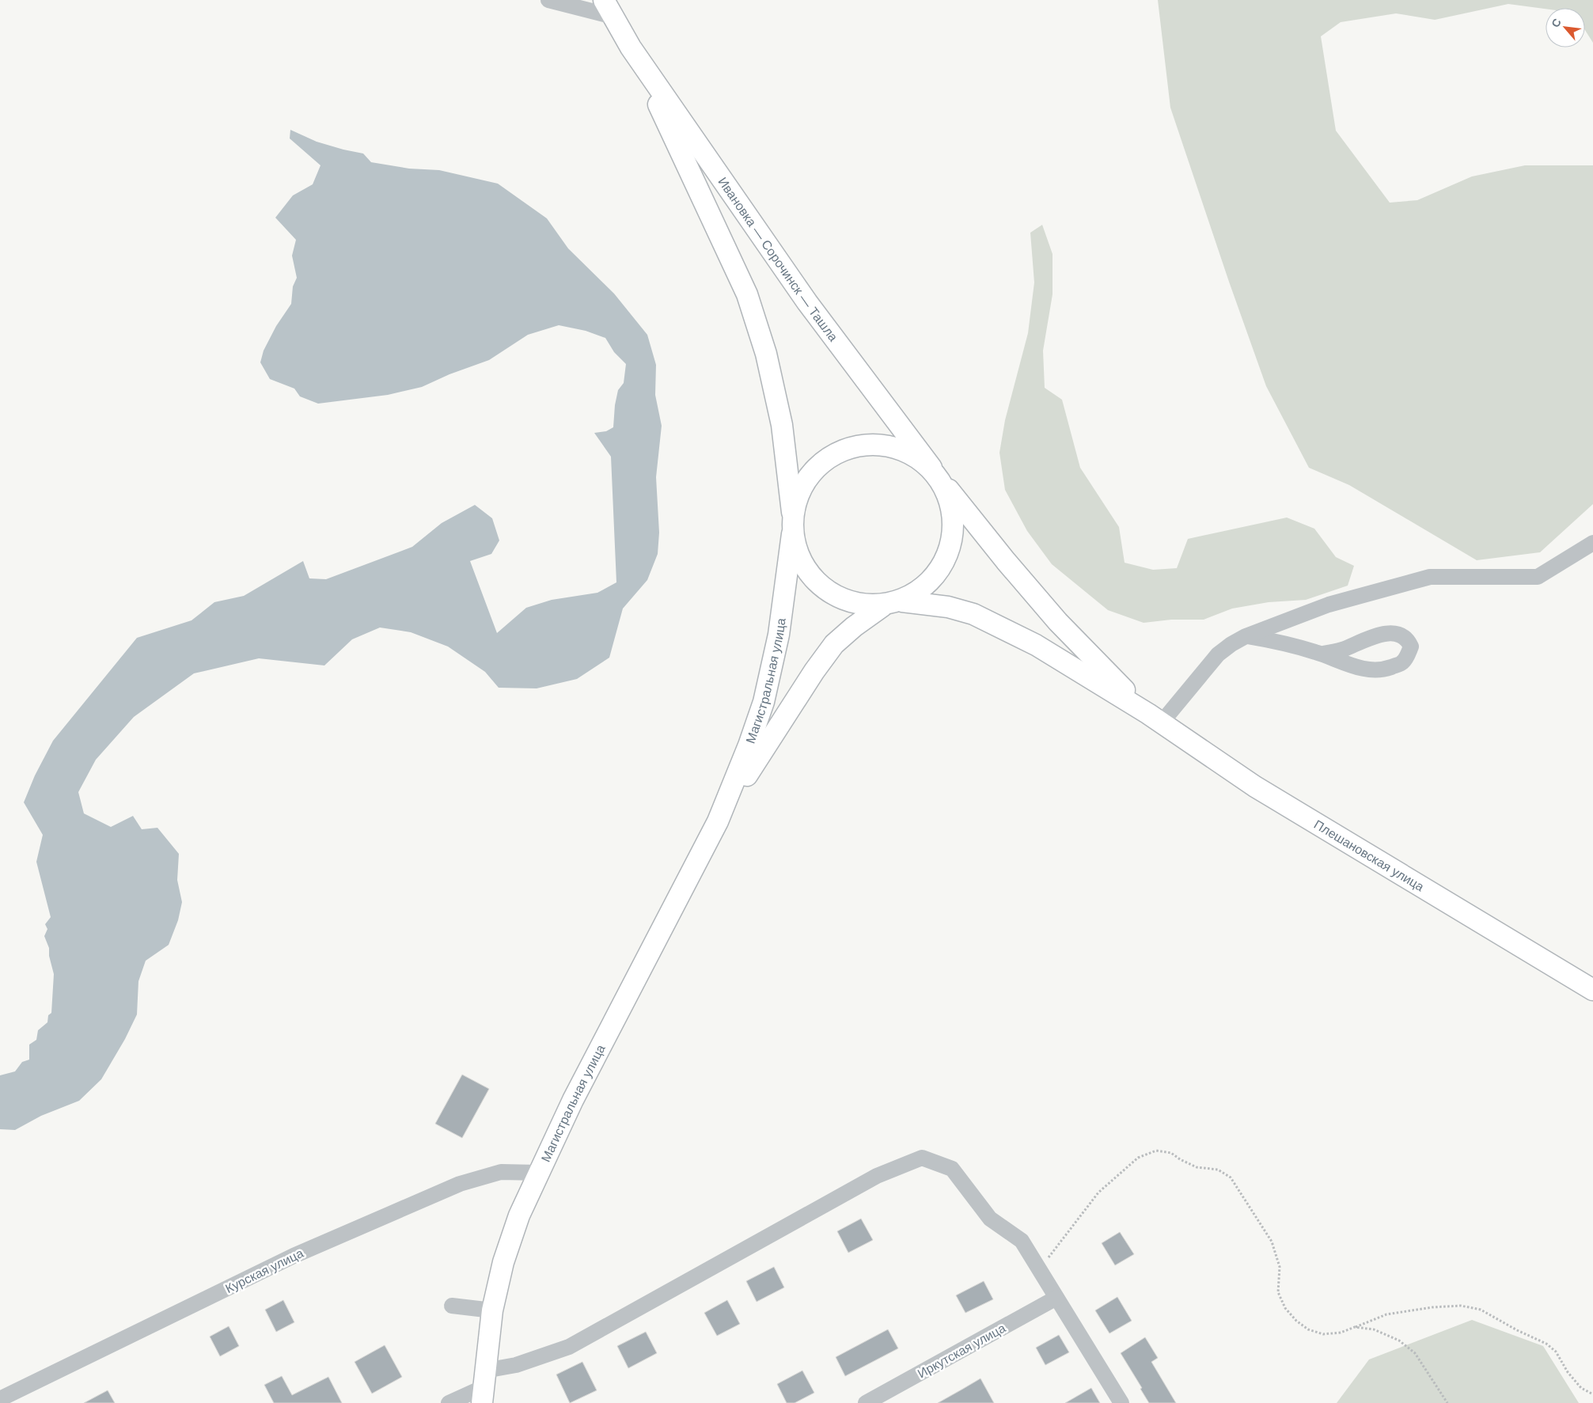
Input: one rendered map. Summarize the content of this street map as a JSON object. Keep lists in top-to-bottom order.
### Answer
{
  "streets": {
    "main road": ["Ивановка — Сорочинск — Ташла", "Магистральная улица", "Плешановская улица"],
    "street": ["Курская улица", "Иркутская улица"]
  },
  "crossings": [
    ["Ивановка — Сорочинск — Ташла", "Магистральная улица"],
    ["Магистральная улица", "Курская улица"]
  ],
  "north": "top left"
}
